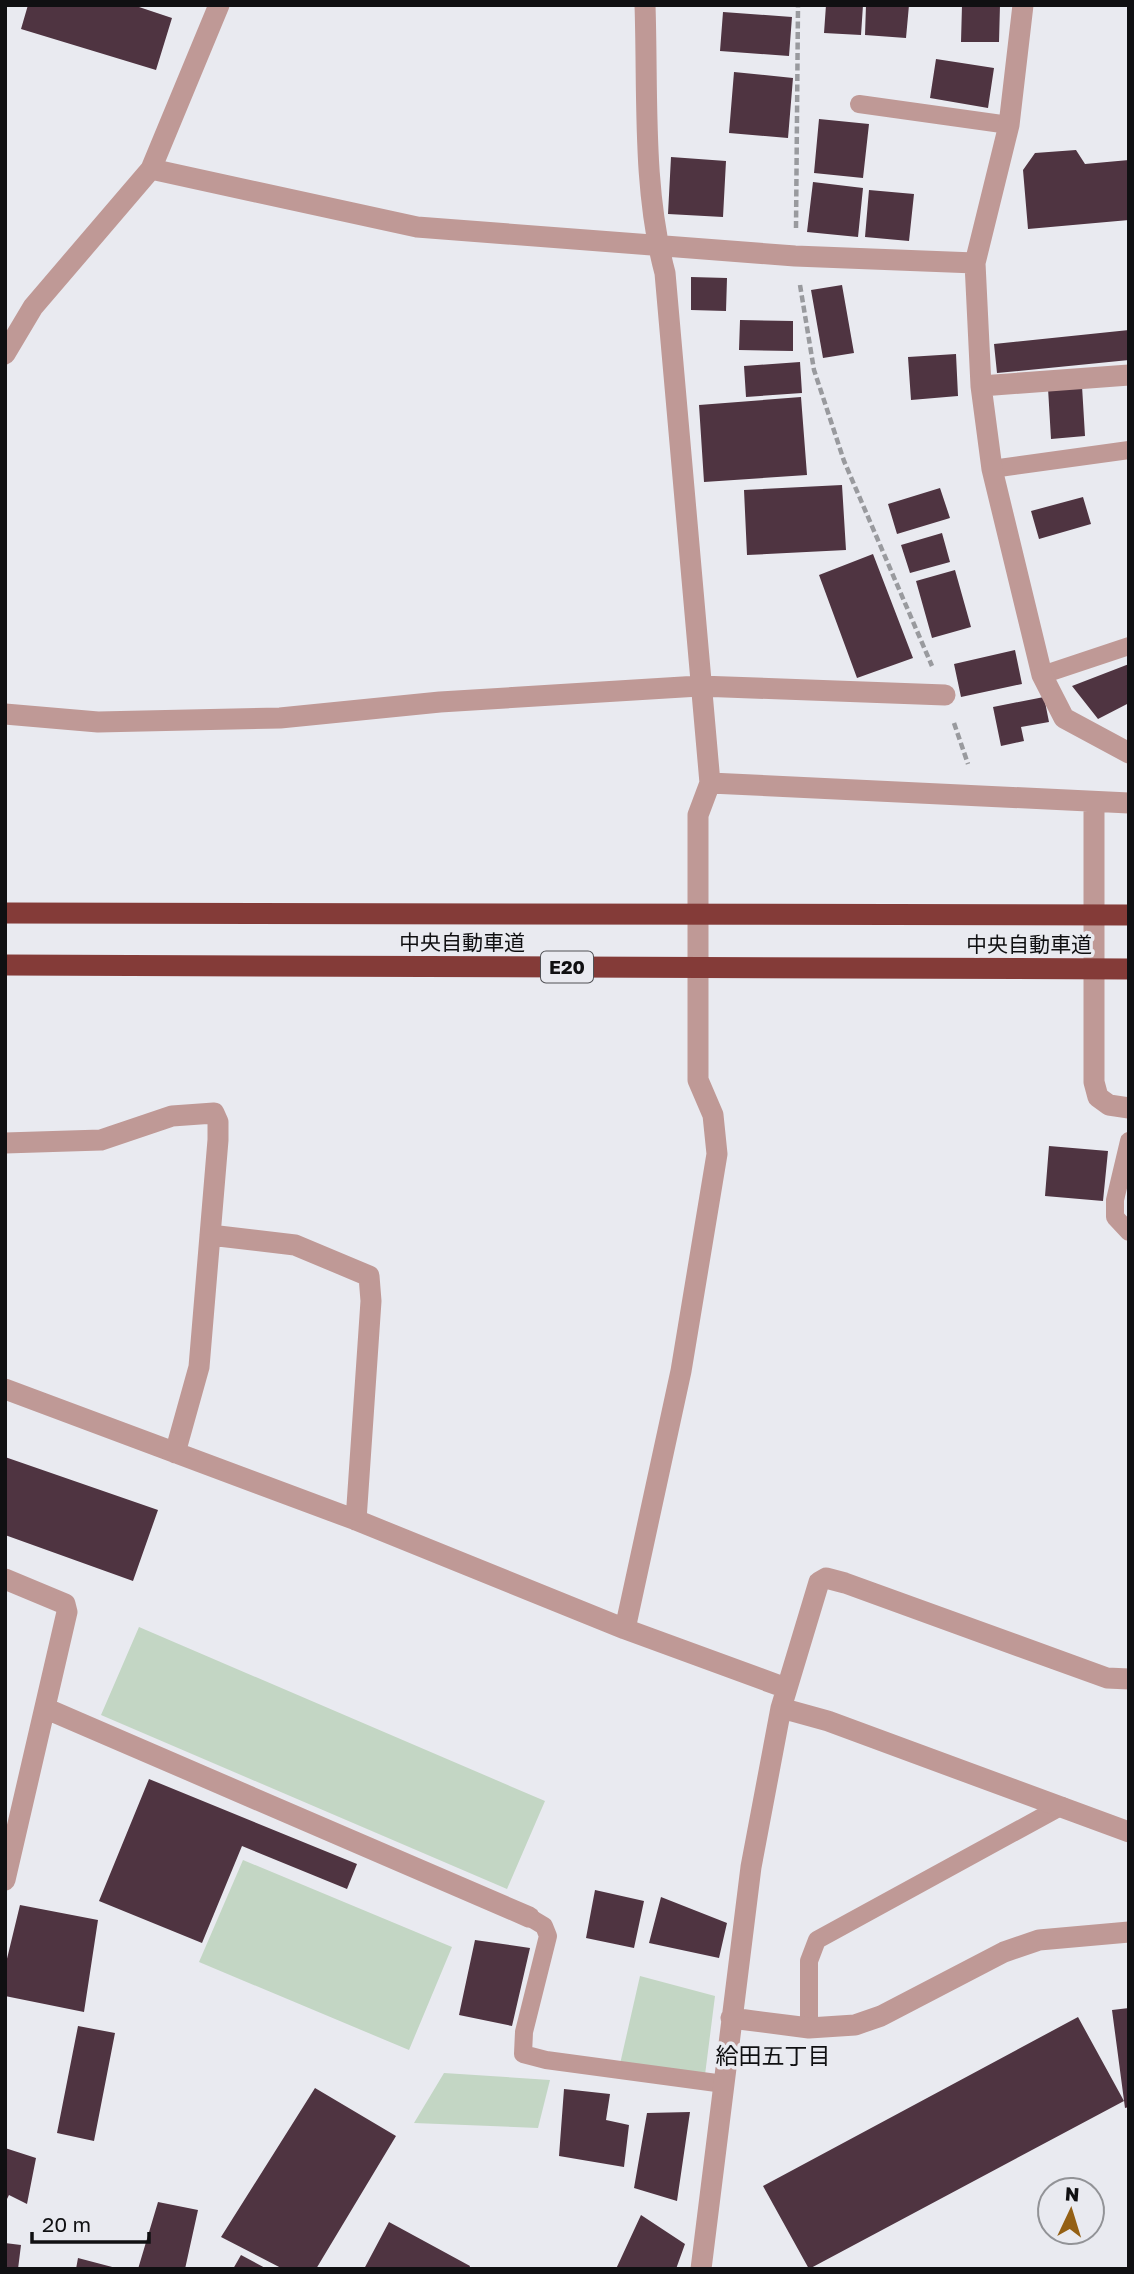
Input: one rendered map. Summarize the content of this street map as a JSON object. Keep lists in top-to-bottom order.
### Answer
{
  "streets": {
    "highway": ["中央自動車道", "E20"]
  },
  "districts": ["給田五丁目"],
  "scale_bar": "20 m",
  "north": "top"
}
